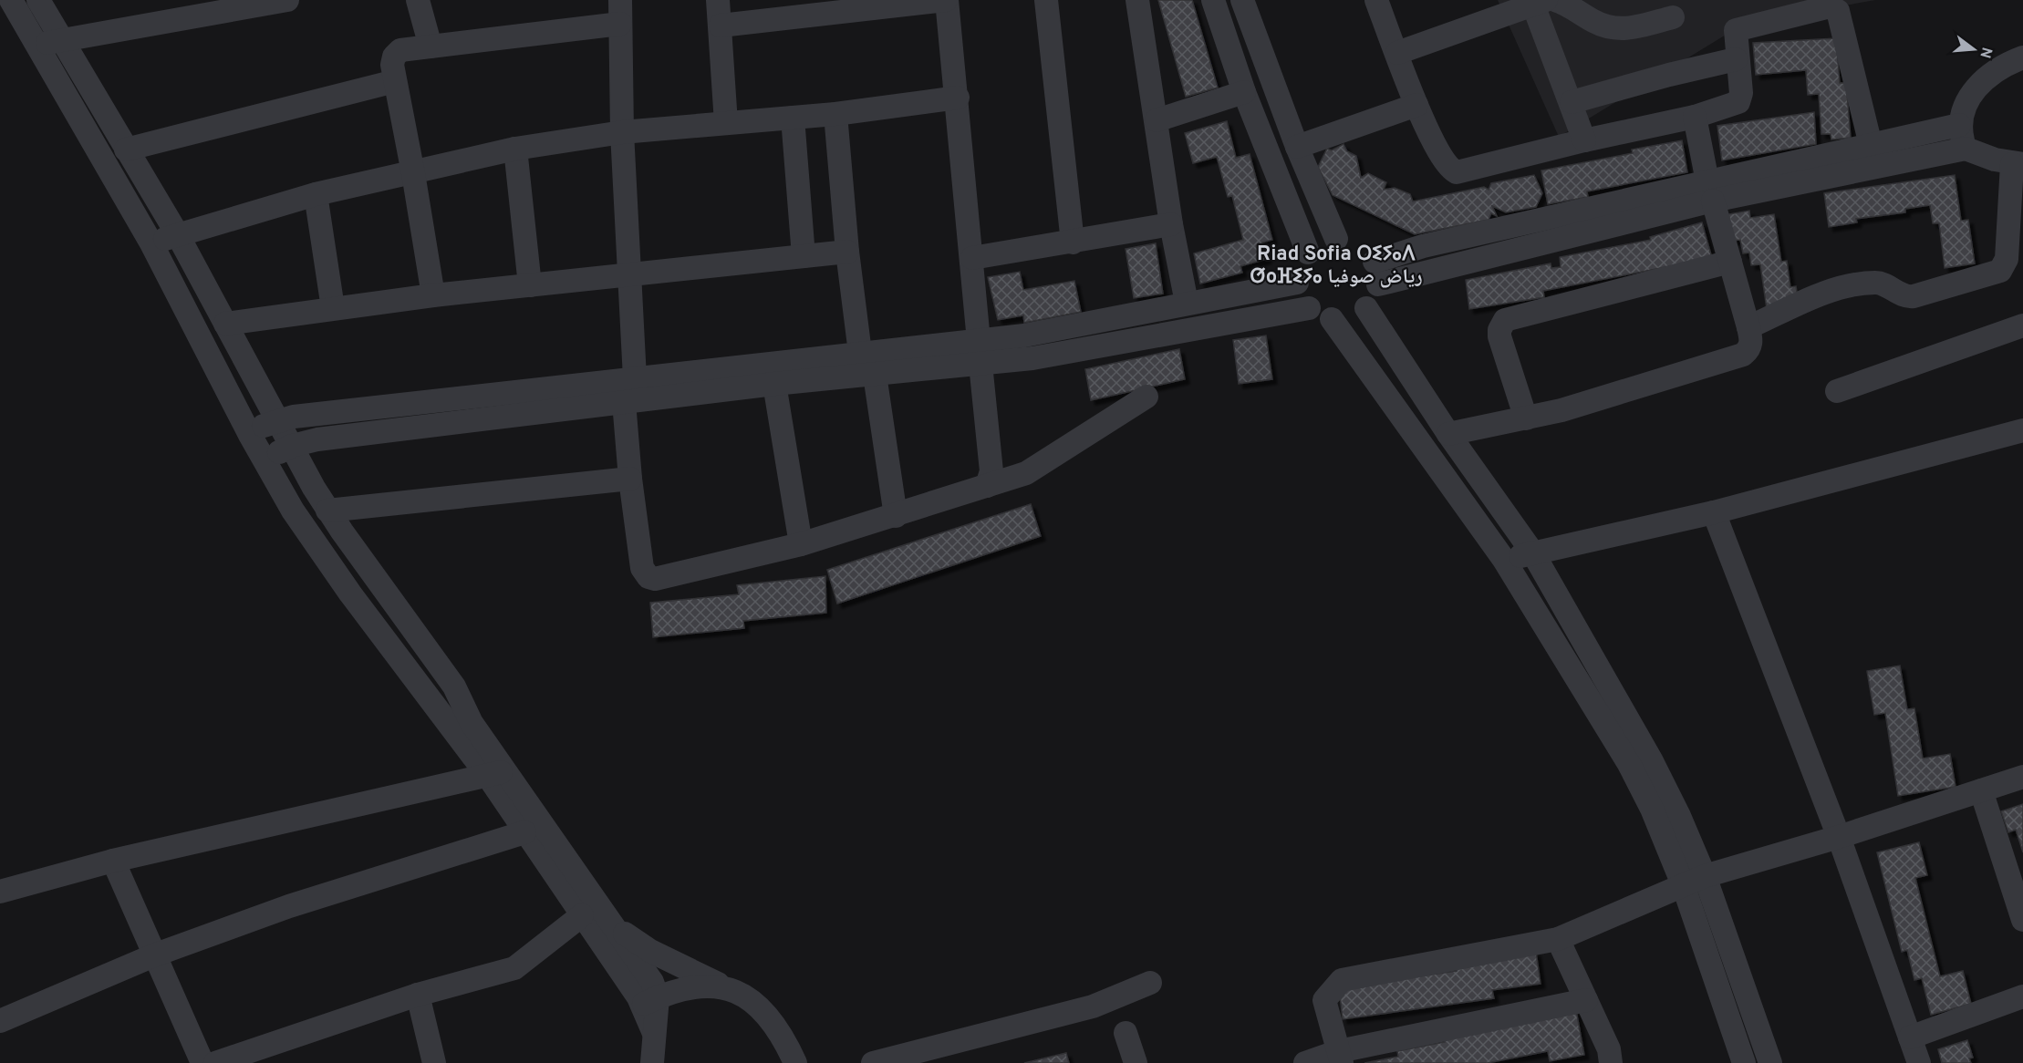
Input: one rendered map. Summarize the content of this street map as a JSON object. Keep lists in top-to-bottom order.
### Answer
{
  "districts": ["Riad Sofia ⵔⵉⵢⴰⴷ ⵚoⴼⵉⵢⴰ رياض صوفيا"],
  "north": "right"
}
